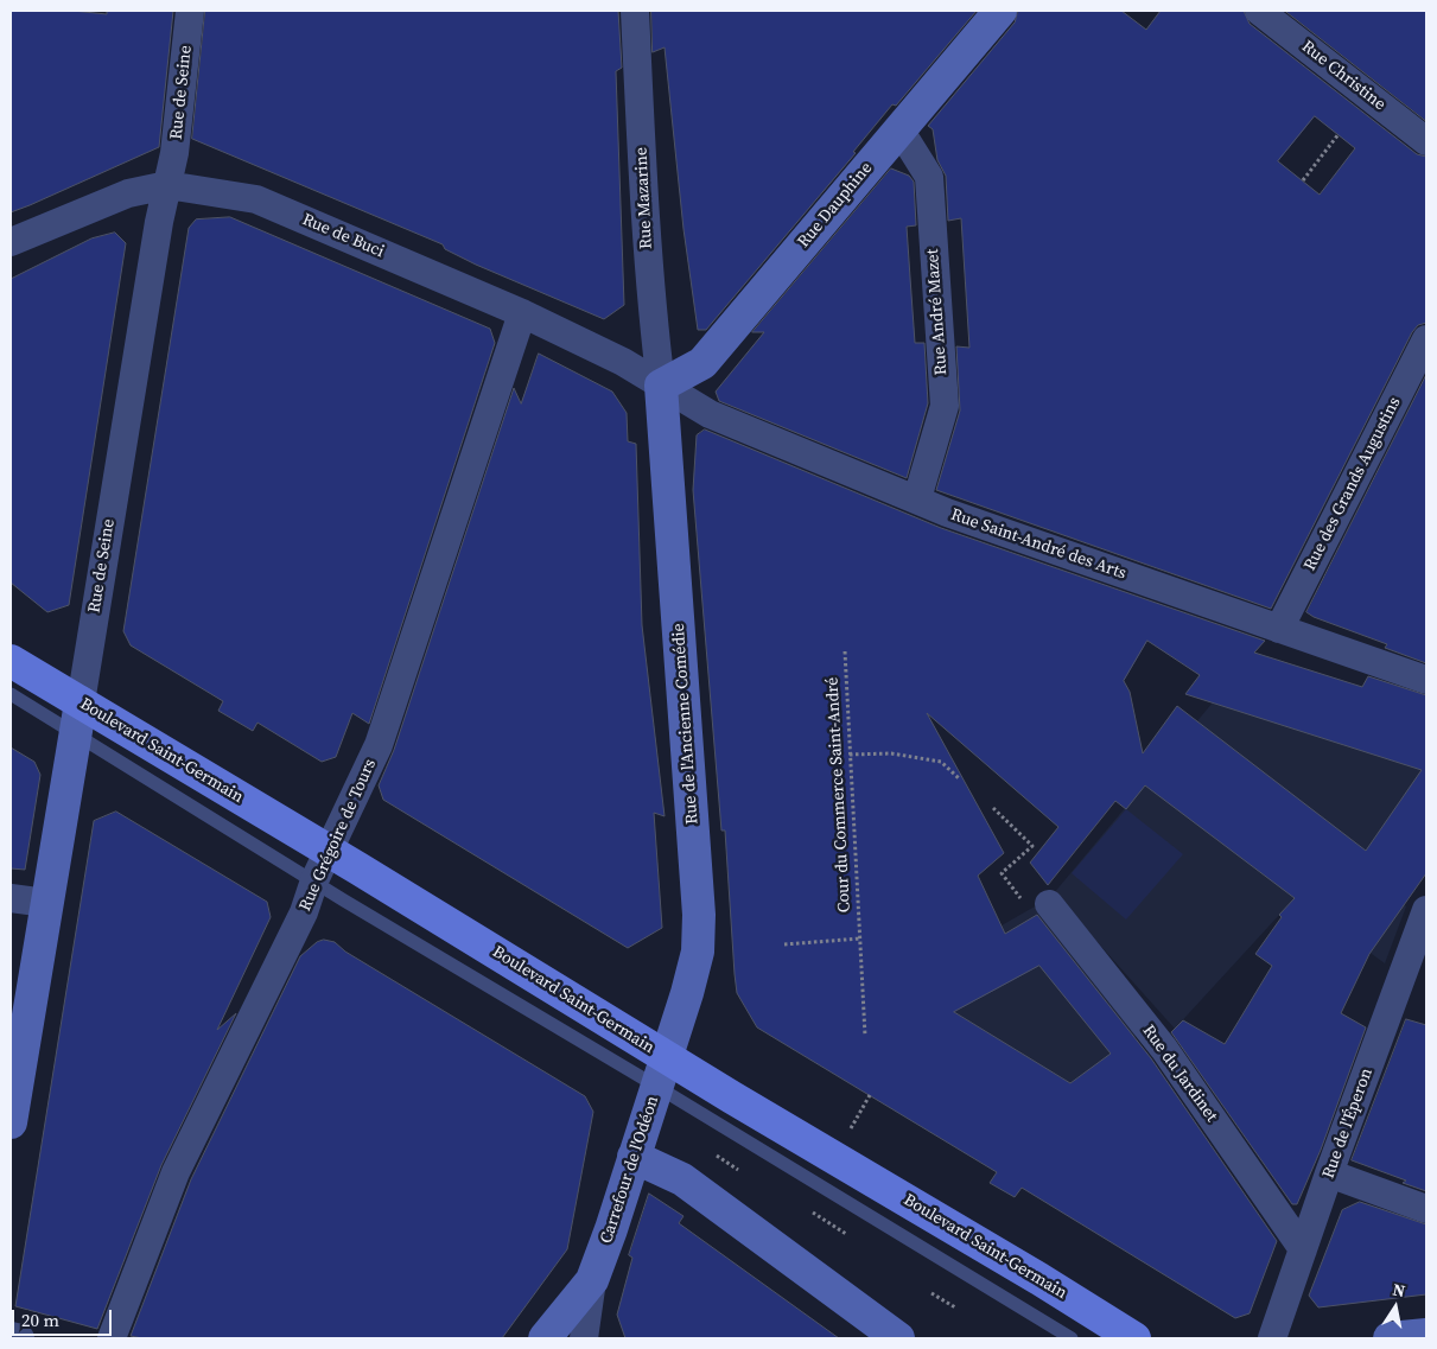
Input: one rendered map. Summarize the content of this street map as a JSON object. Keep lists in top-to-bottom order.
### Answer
{
  "streets": {
    "main road": ["Boulevard Saint-Germain"],
    "street": [
      "Rue Christine",
      "Rue de Seine",
      "Rue Mazarine",
      "Rue Dauphine",
      "Rue de Buci",
      "Rue André Mazet",
      "Rue des Grands Augustins",
      "Rue Saint-André des Arts",
      "Rue de l'Ancienne Comédie",
      "Rue Grégoire de Tours",
      "Rue du Jardinet",
      "Rue de l'Éperon",
      "Carrefour de l'Odéon"
    ],
    "path": ["Cour du Commerce Saint-André"]
  },
  "crossings": [
    ["Rue de Seine", "Rue de Buci"],
    ["Rue de Seine", "Boulevard Saint-Germain"],
    ["Rue Mazarine", "Rue Dauphine"],
    ["Rue Mazarine", "Rue de Buci"],
    ["Rue Mazarine", "Rue Saint-André des Arts"],
    ["Rue Mazarine", "Rue de l'Ancienne Comédie"],
    ["Rue Dauphine", "Rue de Buci"],
    ["Rue Dauphine", "Rue André Mazet"],
    ["Rue Dauphine", "Rue Saint-André des Arts"],
    ["Rue Dauphine", "Rue de l'Ancienne Comédie"],
    ["Rue de Buci", "Rue Saint-André des Arts"],
    ["Rue de Buci", "Rue de l'Ancienne Comédie"],
    ["Rue de Buci", "Rue Grégoire de Tours"],
    ["Rue André Mazet", "Rue Saint-André des Arts"],
    ["Rue des Grands Augustins", "Rue Saint-André des Arts"],
    ["Rue Saint-André des Arts", "Rue de l'Ancienne Comédie"],
    ["Rue de l'Ancienne Comédie", "Boulevard Saint-Germain"],
    ["Rue de l'Ancienne Comédie", "Carrefour de l'Odéon"],
    ["Boulevard Saint-Germain", "Rue Grégoire de Tours"],
    ["Boulevard Saint-Germain", "Carrefour de l'Odéon"],
    ["Rue du Jardinet", "Rue de l'Éperon"]
  ],
  "scale_bar": "20 m",
  "north": "top"
}
